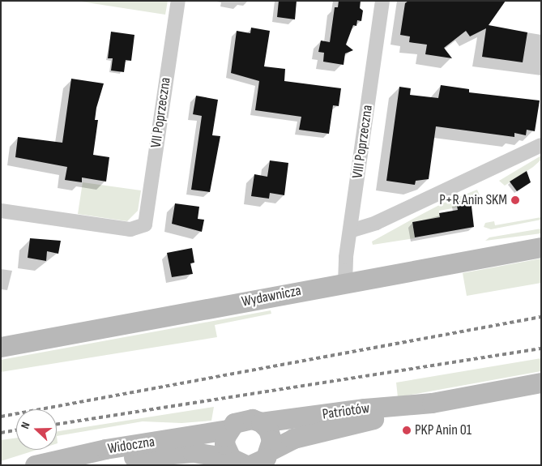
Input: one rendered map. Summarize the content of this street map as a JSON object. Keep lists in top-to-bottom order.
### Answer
{
  "streets": {
    "main road": ["Wydawnicza", "Patriotów", "Widoczna"],
    "street": ["VII Poprzeczna", "VIII Poprzeczna"]
  },
  "crossings": [
    ["VIII Poprzeczna", "Wydawnicza"],
    ["Patriotów", "Widoczna"]
  ],
  "places": ["P+R Anin SKM", "PKP Anin 01"],
  "north": "left"
}
